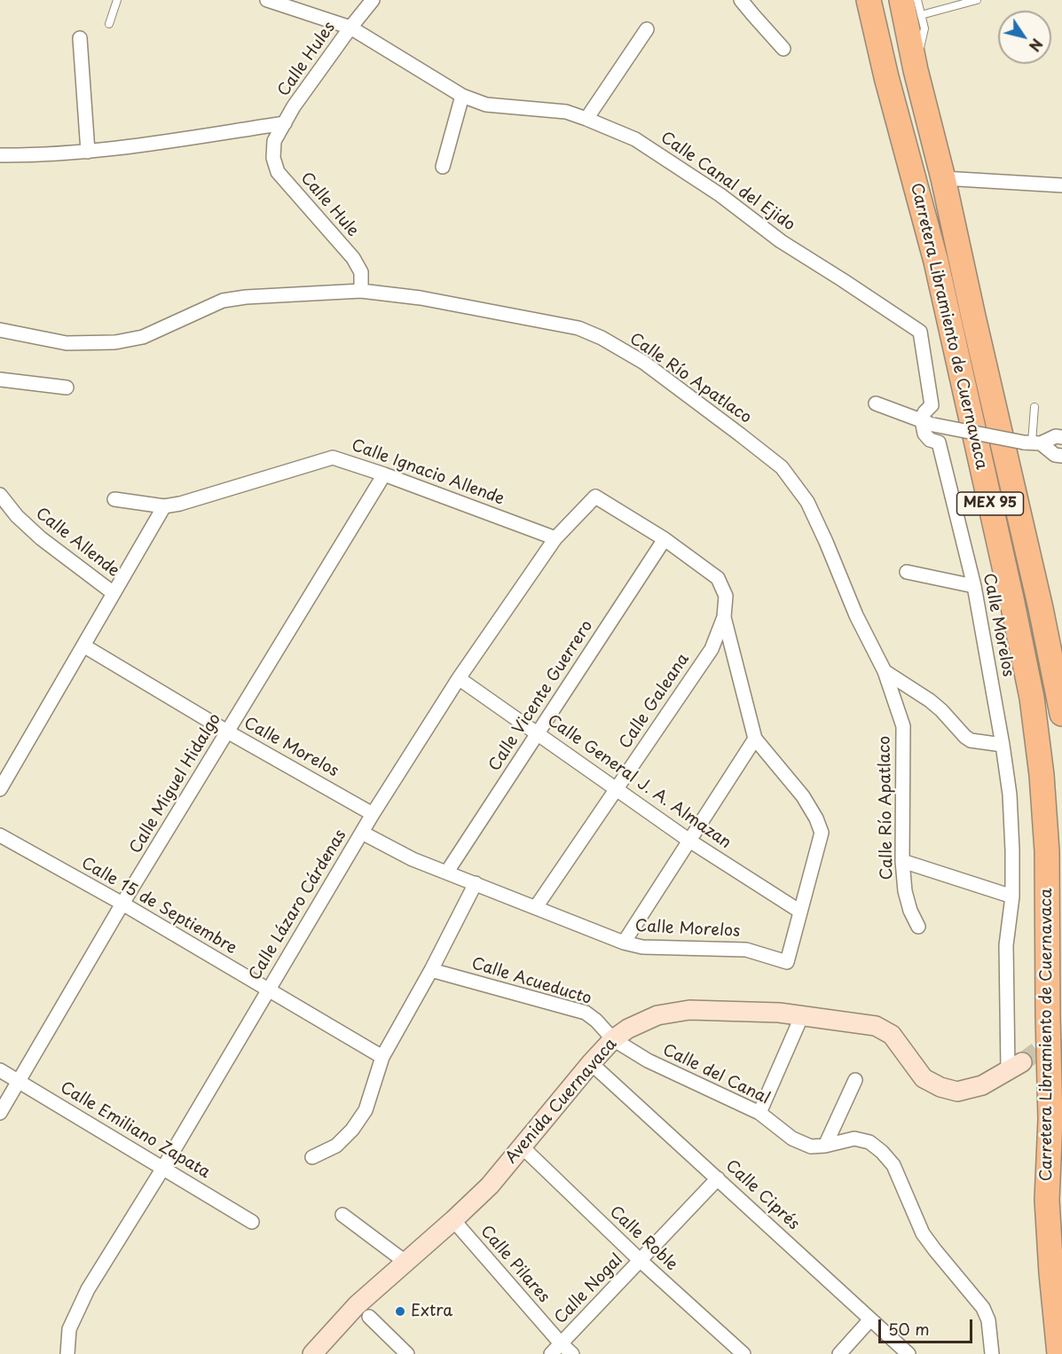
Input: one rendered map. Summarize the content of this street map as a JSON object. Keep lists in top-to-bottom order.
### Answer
{
  "streets": {
    "highway": ["Carretera Libramiento de Cuernavaca", "MEX 95"],
    "main road": ["Avenida Cuernavaca"],
    "street": [
      "Calle Hules",
      "Calle Canal del Ejido",
      "Calle Hule",
      "Calle Río Apatlaco",
      "Calle Ignacio Allende",
      "Calle Allende",
      "Calle Morelos",
      "Calle Vicente Guerrero",
      "Calle Galeana",
      "Calle General J. A. Almazan",
      "Calle Miguel Hidalgo",
      "Calle Lázaro Cárdenas",
      "Calle 15 de Septiembre",
      "Calle Acueducto",
      "Calle del Canal",
      "Calle Emiliano Zapata",
      "Calle Ciprés",
      "Calle Roble",
      "Calle Pilares",
      "Calle Nogal"
    ]
  },
  "crossings": [
    ["Calle Hules", "Calle Canal del Ejido"],
    ["Calle Hules", "Calle Hule"],
    ["Calle Canal del Ejido", "Calle Morelos"],
    ["Calle Hule", "Calle Río Apatlaco"],
    ["Calle Ignacio Allende", "Calle Miguel Hidalgo"],
    ["Calle Ignacio Allende", "Calle Lázaro Cárdenas"],
    ["Calle Morelos", "Calle Vicente Guerrero"],
    ["Calle Morelos", "Calle Galeana"],
    ["Calle Morelos", "Calle General J. A. Almazan"],
    ["Calle Morelos", "Calle Miguel Hidalgo"],
    ["Calle Morelos", "Calle Lázaro Cárdenas"],
    ["Calle Morelos", "Avenida Cuernavaca"],
    ["Calle Vicente Guerrero", "Calle General J. A. Almazan"],
    ["Calle Vicente Guerrero", "Calle Lázaro Cárdenas"],
    ["Calle Galeana", "Calle General J. A. Almazan"],
    ["Calle General J. A. Almazan", "Calle Lázaro Cárdenas"],
    ["Calle Miguel Hidalgo", "Calle 15 de Septiembre"],
    ["Calle Miguel Hidalgo", "Calle Emiliano Zapata"],
    ["Calle Lázaro Cárdenas", "Calle 15 de Septiembre"],
    ["Calle Lázaro Cárdenas", "Calle Emiliano Zapata"],
    ["Calle Acueducto", "Calle del Canal"],
    ["Calle Acueducto", "Avenida Cuernavaca"],
    ["Calle del Canal", "Avenida Cuernavaca"],
    ["Avenida Cuernavaca", "Calle Ciprés"],
    ["Avenida Cuernavaca", "Calle Roble"],
    ["Avenida Cuernavaca", "Calle Pilares"],
    ["Calle Ciprés", "Calle Nogal"],
    ["Calle Roble", "Calle Nogal"],
    ["Calle Pilares", "Calle Nogal"]
  ],
  "places": ["Extra"],
  "scale_bar": "50 m",
  "north": "bottom right"
}
